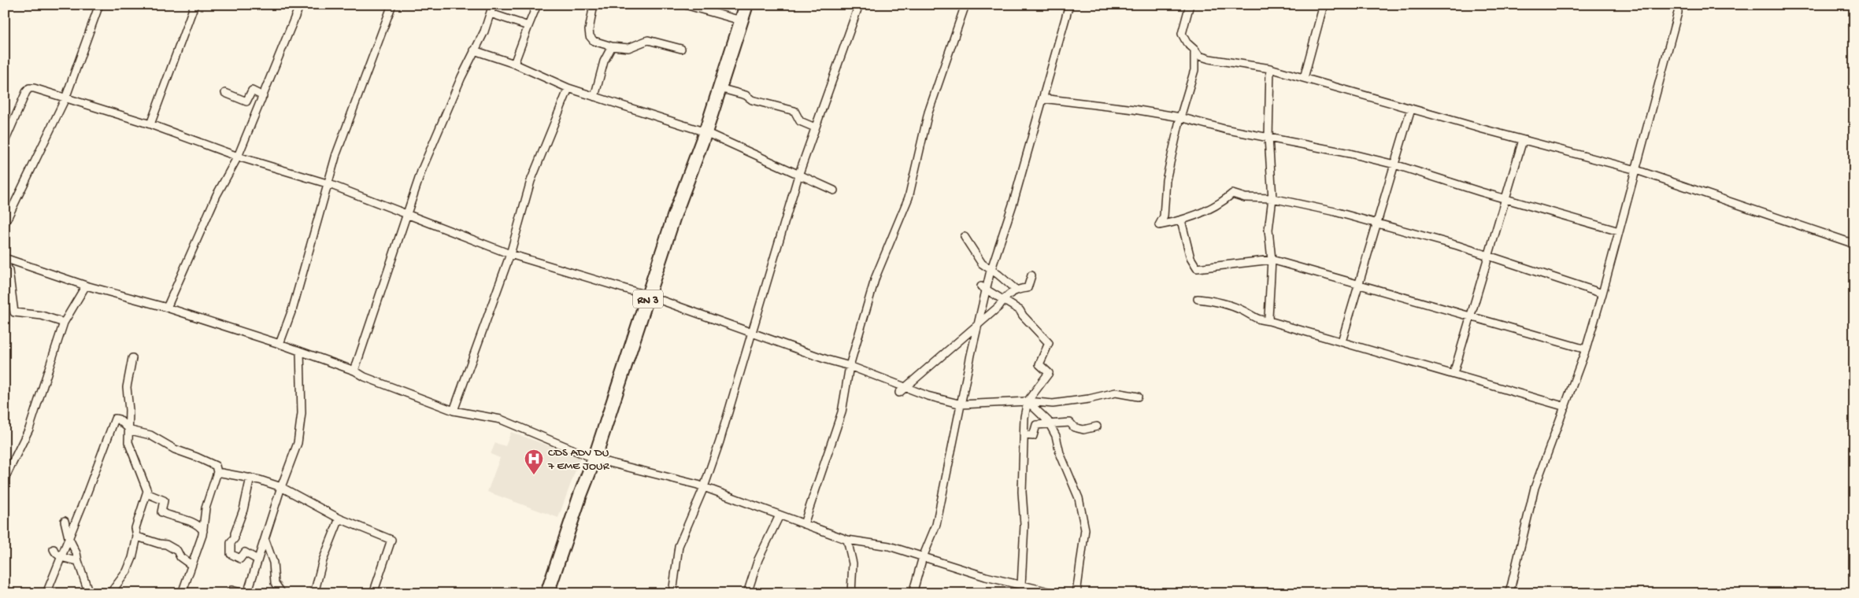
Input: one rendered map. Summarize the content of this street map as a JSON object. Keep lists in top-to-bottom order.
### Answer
{
  "streets": {
    "highway": ["RN 3"]
  },
  "places": {
    "hospital": ["CDS ADV DU 7 EME JOUR"]
  }
}
